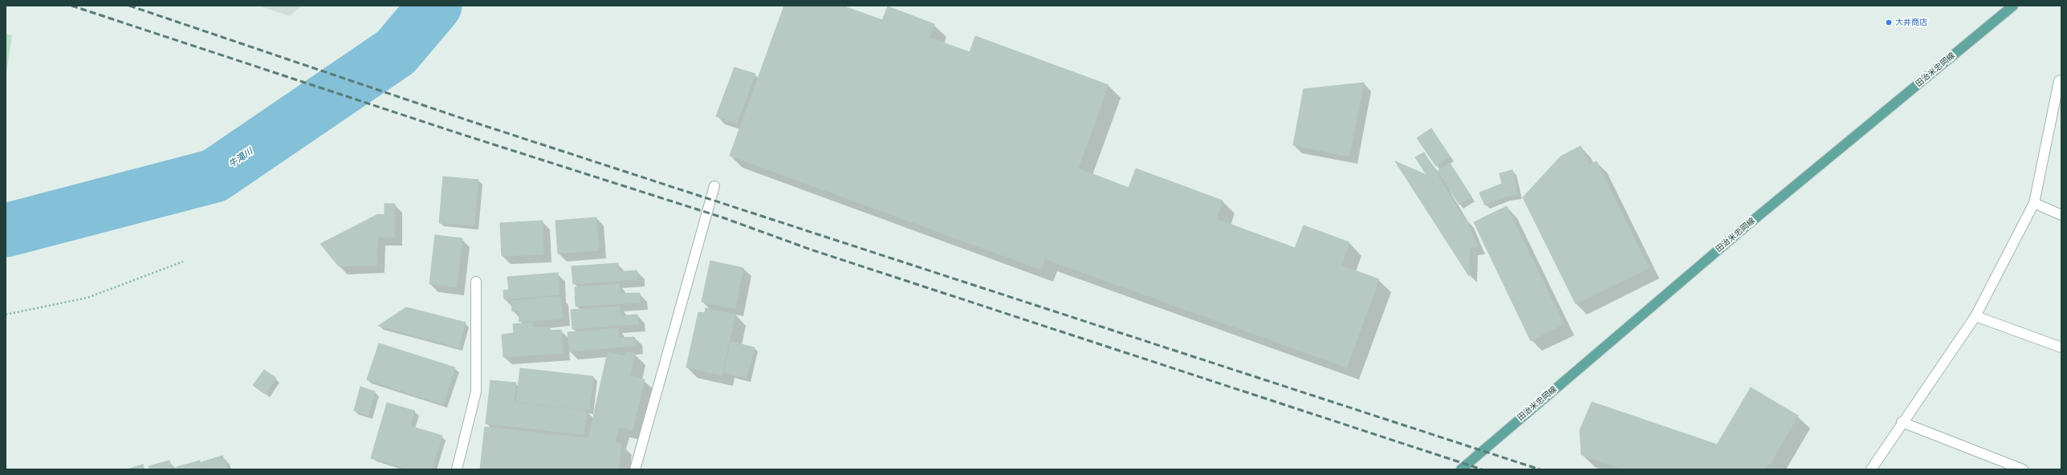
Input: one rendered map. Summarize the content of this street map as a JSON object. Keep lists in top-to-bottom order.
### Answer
{
  "streets": {
    "main road": ["田治米忠岡線"]
  },
  "water": ["牛滝川"],
  "places": ["大井商店"]
}
